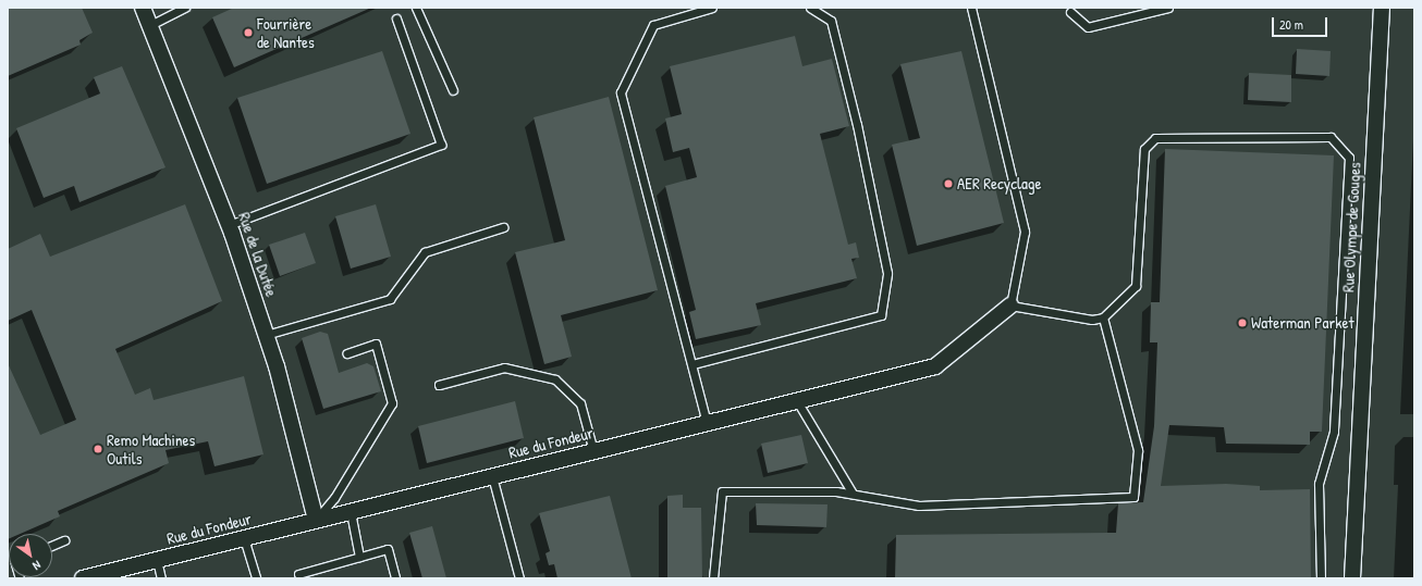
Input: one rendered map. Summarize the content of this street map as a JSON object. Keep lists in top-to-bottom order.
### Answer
{
  "streets": {
    "street": ["Rue Olympe de Gouges", "Rue de la Dutée", "Rue du Fondeur"]
  },
  "crossings": [
    ["Rue de la Dutée", "Rue du Fondeur"]
  ],
  "places": [
    "Fourrière de Nantes",
    "AER Recyclage",
    "Waterman Parket",
    "Remo Machines Outils"
  ],
  "scale_bar": "20 m",
  "north": "bottom right"
}
